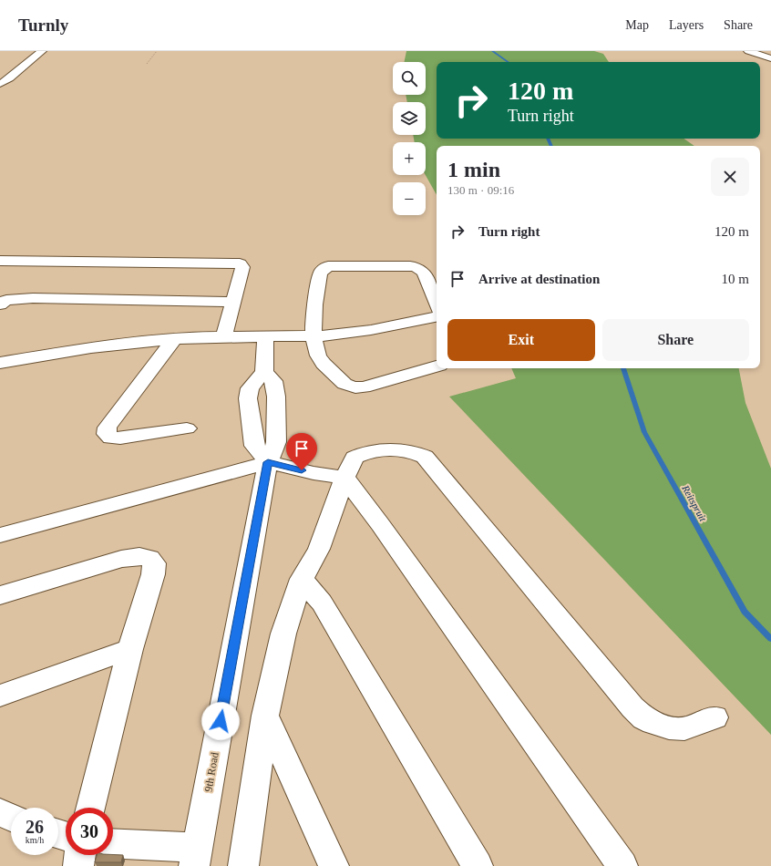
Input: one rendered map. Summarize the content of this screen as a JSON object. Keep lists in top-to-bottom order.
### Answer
{
  "streets": {
    "street": ["9th Road"]
  },
  "water": ["Reitspruit"],
  "page": {
    "header": "Turnly",
    "nav": ["Map", "Layers", "Share"],
    "map_buttons": ["+", "−"],
    "turn": ["120 m", "Turn right"],
    "heading": ["1 min", "130 m · 09:16"],
    "list": [
      {
        "name": "Turn right",
        "value": "120 m"
      },
      {
        "name": "Arrive at destination",
        "value": "10 m"
      }
    ],
    "buttons": ["Exit", "Share"],
    "speed": "26 km/h",
    "limit": "30"
  }
}
